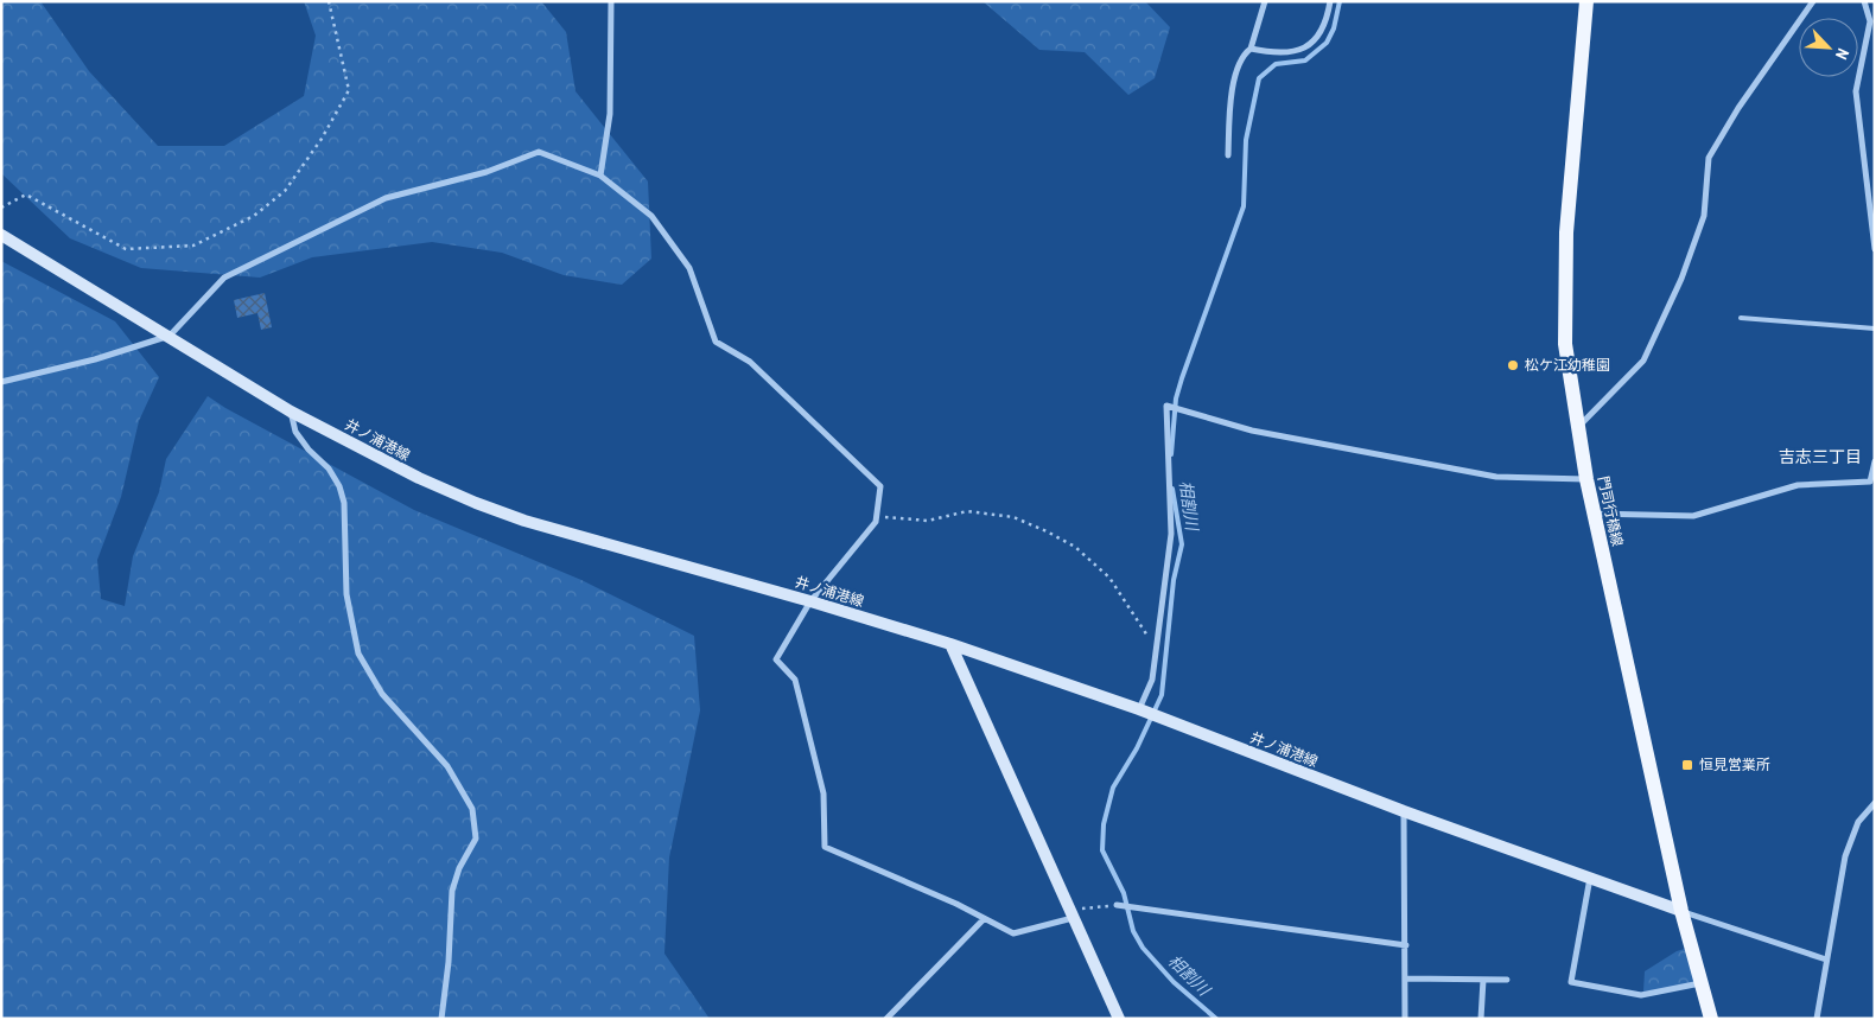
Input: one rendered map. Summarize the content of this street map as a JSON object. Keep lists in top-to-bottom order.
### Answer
{
  "streets": {
    "main road": ["井ノ浦港線", "門司行橋線"]
  },
  "crossings": [
    ["井ノ浦港線", "門司行橋線"]
  ],
  "districts": ["吉志三丁目"],
  "water": ["相割川"],
  "places": {
    "other": ["松ケ江幼稚園"],
    "transit": ["恒見営業所"]
  },
  "north": "bottom right"
}
